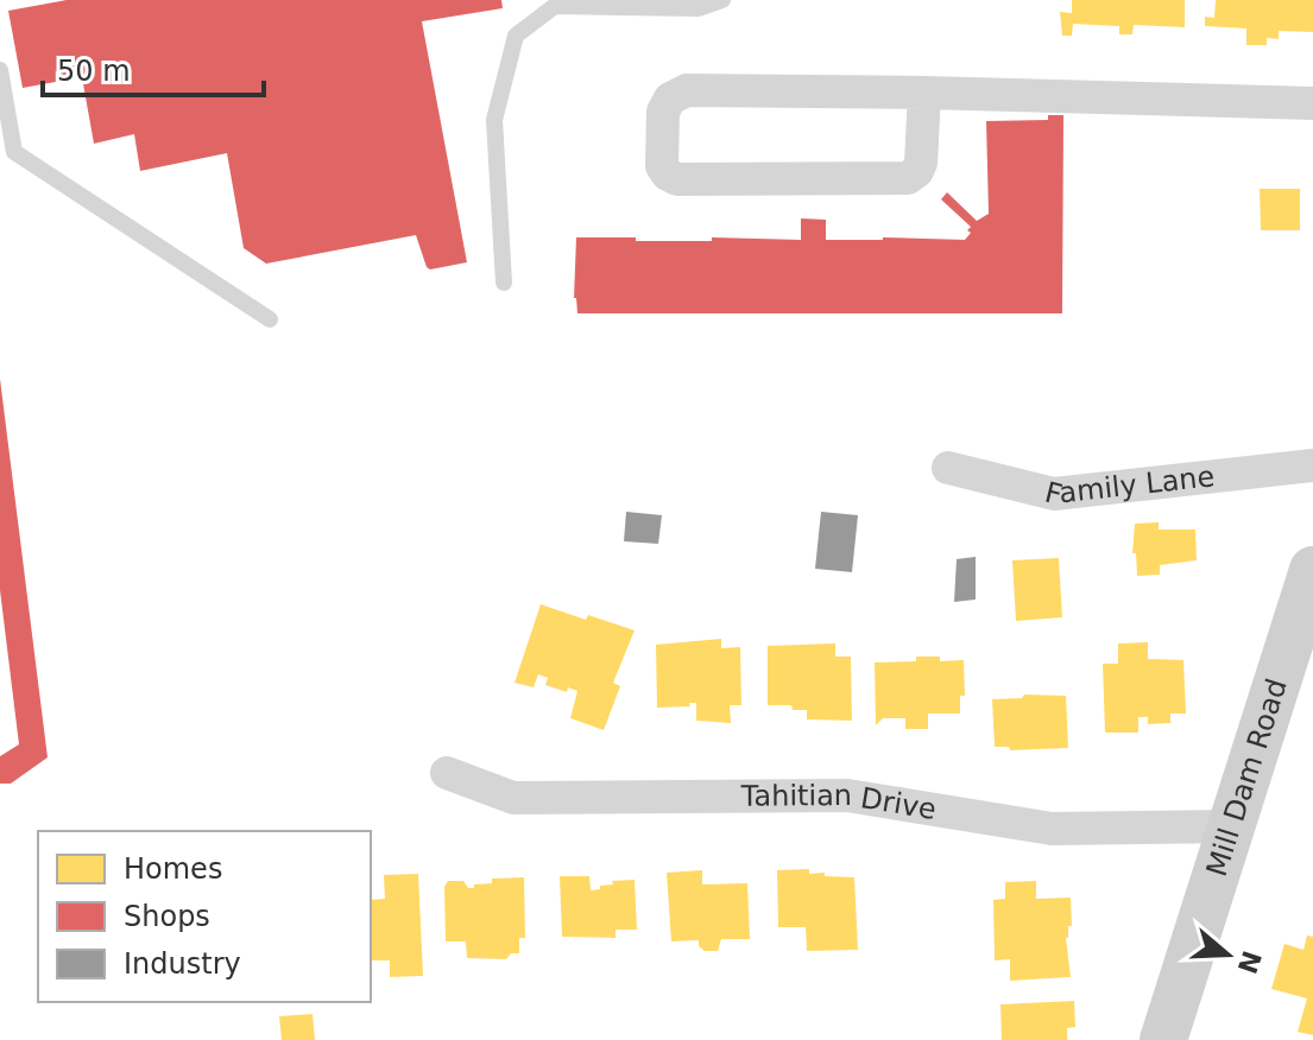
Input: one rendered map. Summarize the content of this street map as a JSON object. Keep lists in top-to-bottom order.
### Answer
{
  "streets": {
    "street": ["Family Lane", "Mill Dam Road", "Tahitian Drive"]
  },
  "crossings": [
    ["Mill Dam Road", "Tahitian Drive"]
  ],
  "legend": ["Homes", "Shops", "Industry"],
  "scale_bar": "50 m",
  "north": "right"
}
